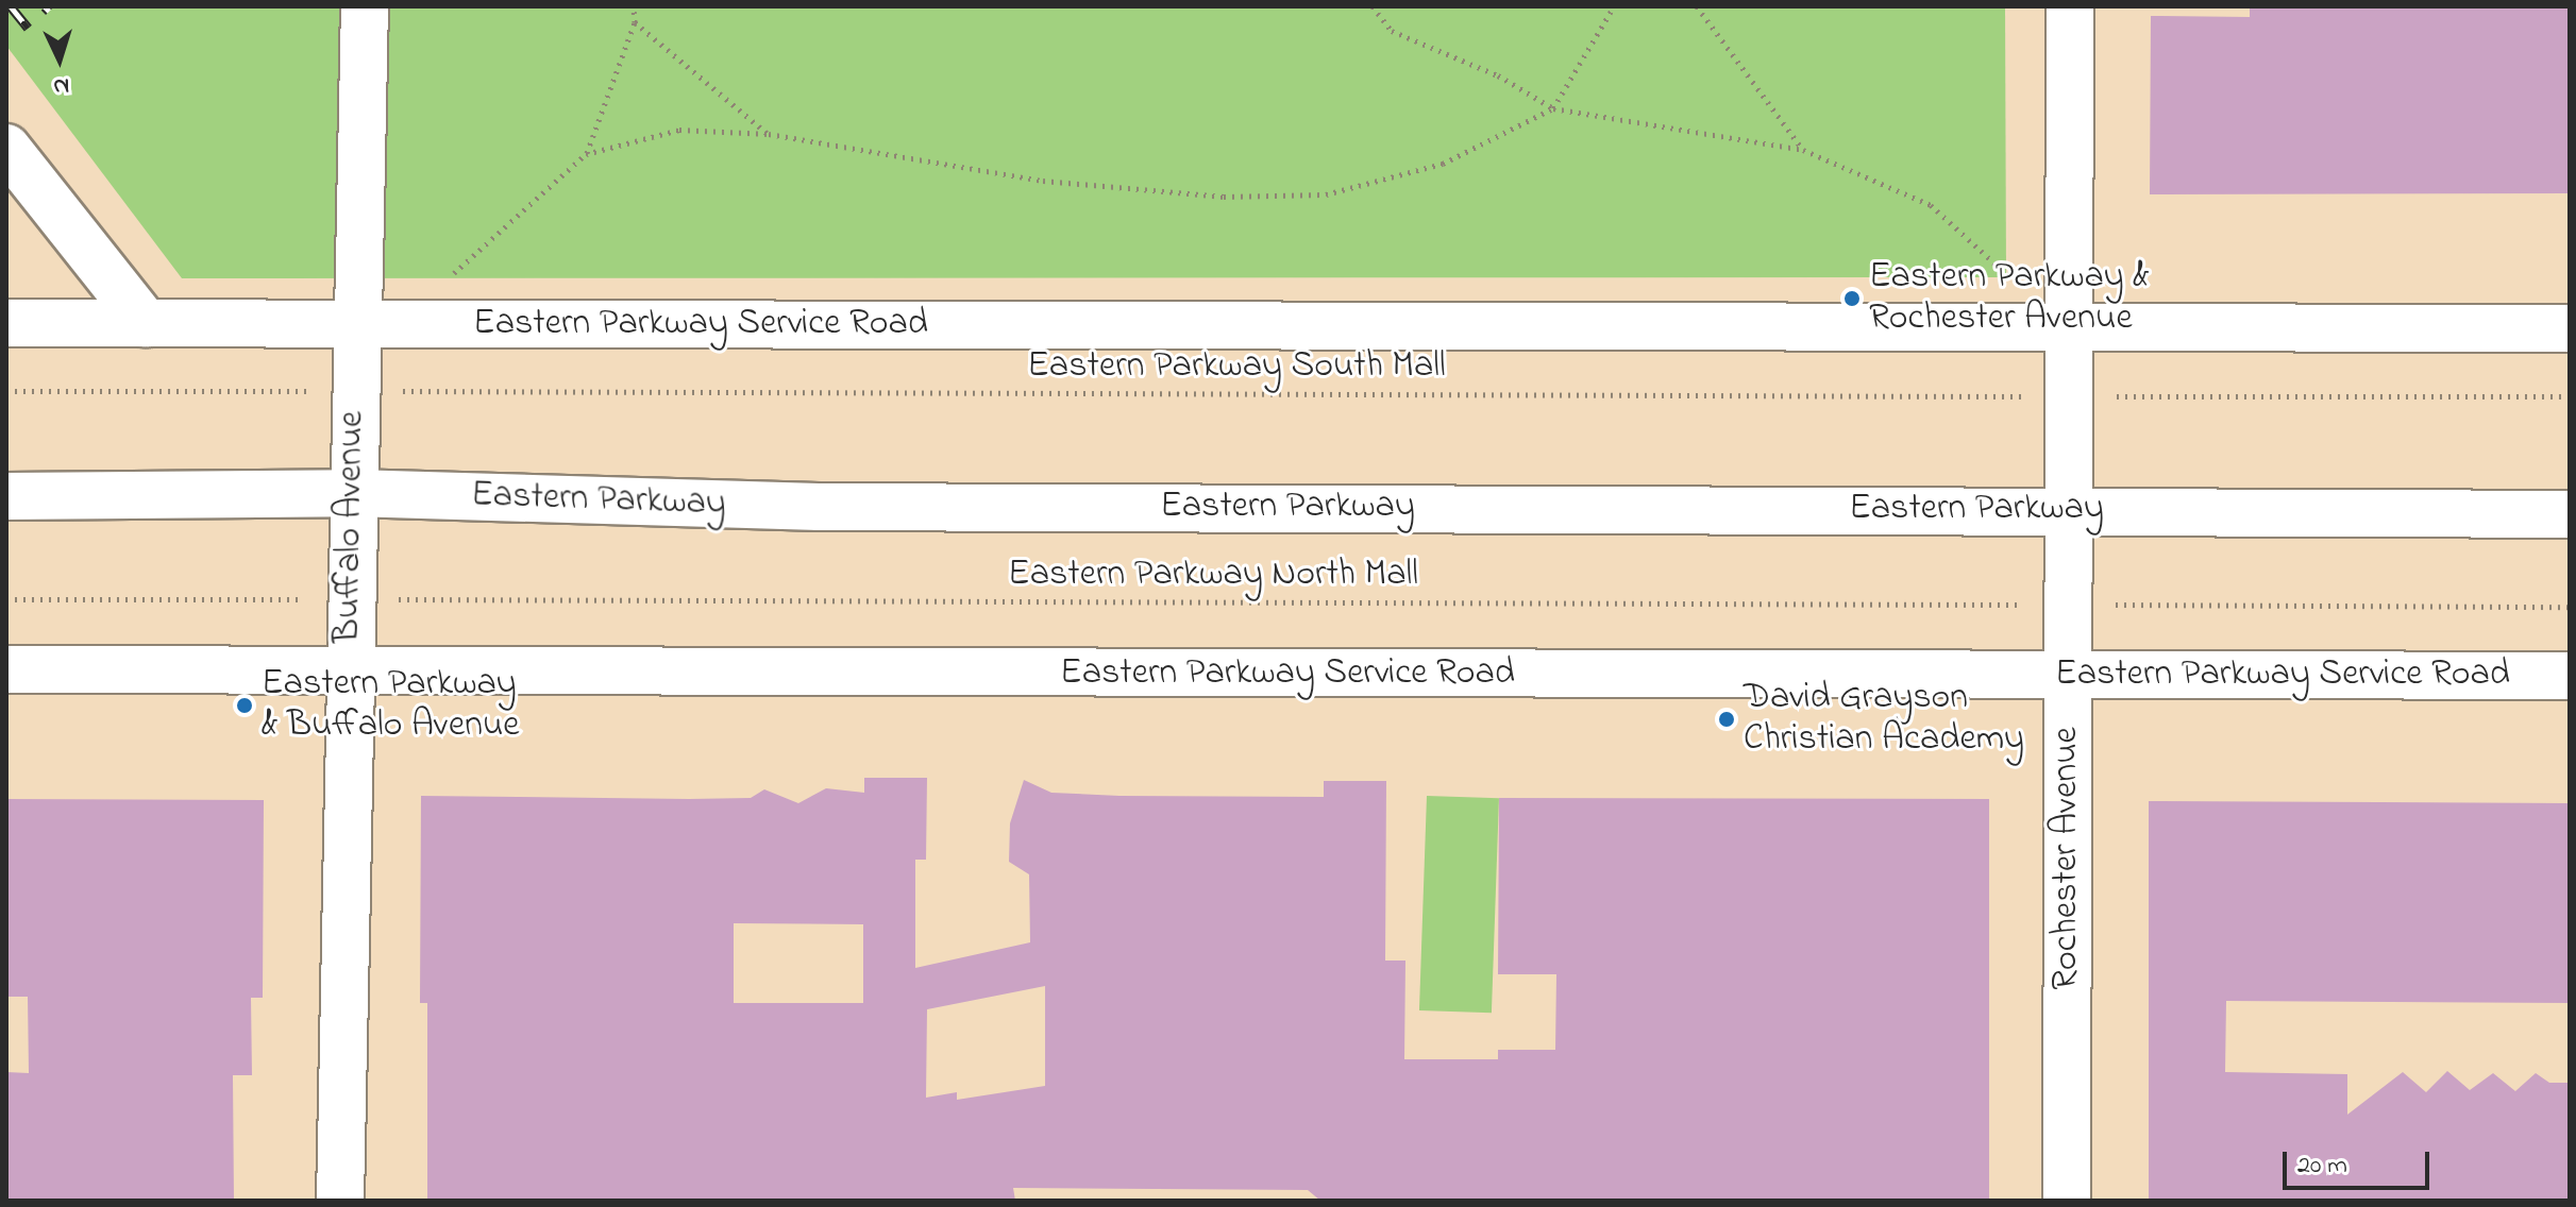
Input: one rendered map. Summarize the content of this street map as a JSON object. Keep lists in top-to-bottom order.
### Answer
{
  "streets": {
    "street": [
      "Eastern Parkway Service Road",
      "Eastern Parkway",
      "Buffalo Avenue",
      "Rochester Avenue"
    ],
    "path": ["Eastern Parkway South Mall", "Eastern Parkway North Mall"]
  },
  "crossings": [
    ["Eastern Parkway Service Road", "Buffalo Avenue"],
    ["Eastern Parkway Service Road", "Rochester Avenue"],
    ["Eastern Parkway", "Buffalo Avenue"],
    ["Eastern Parkway", "Rochester Avenue"]
  ],
  "places": ["Eastern Parkway & Rochester Avenue", "Eastern Parkway & Buffalo Avenue", "David Grayson Christian Academy"],
  "scale_bar": "20 m",
  "north": "bottom"
}
